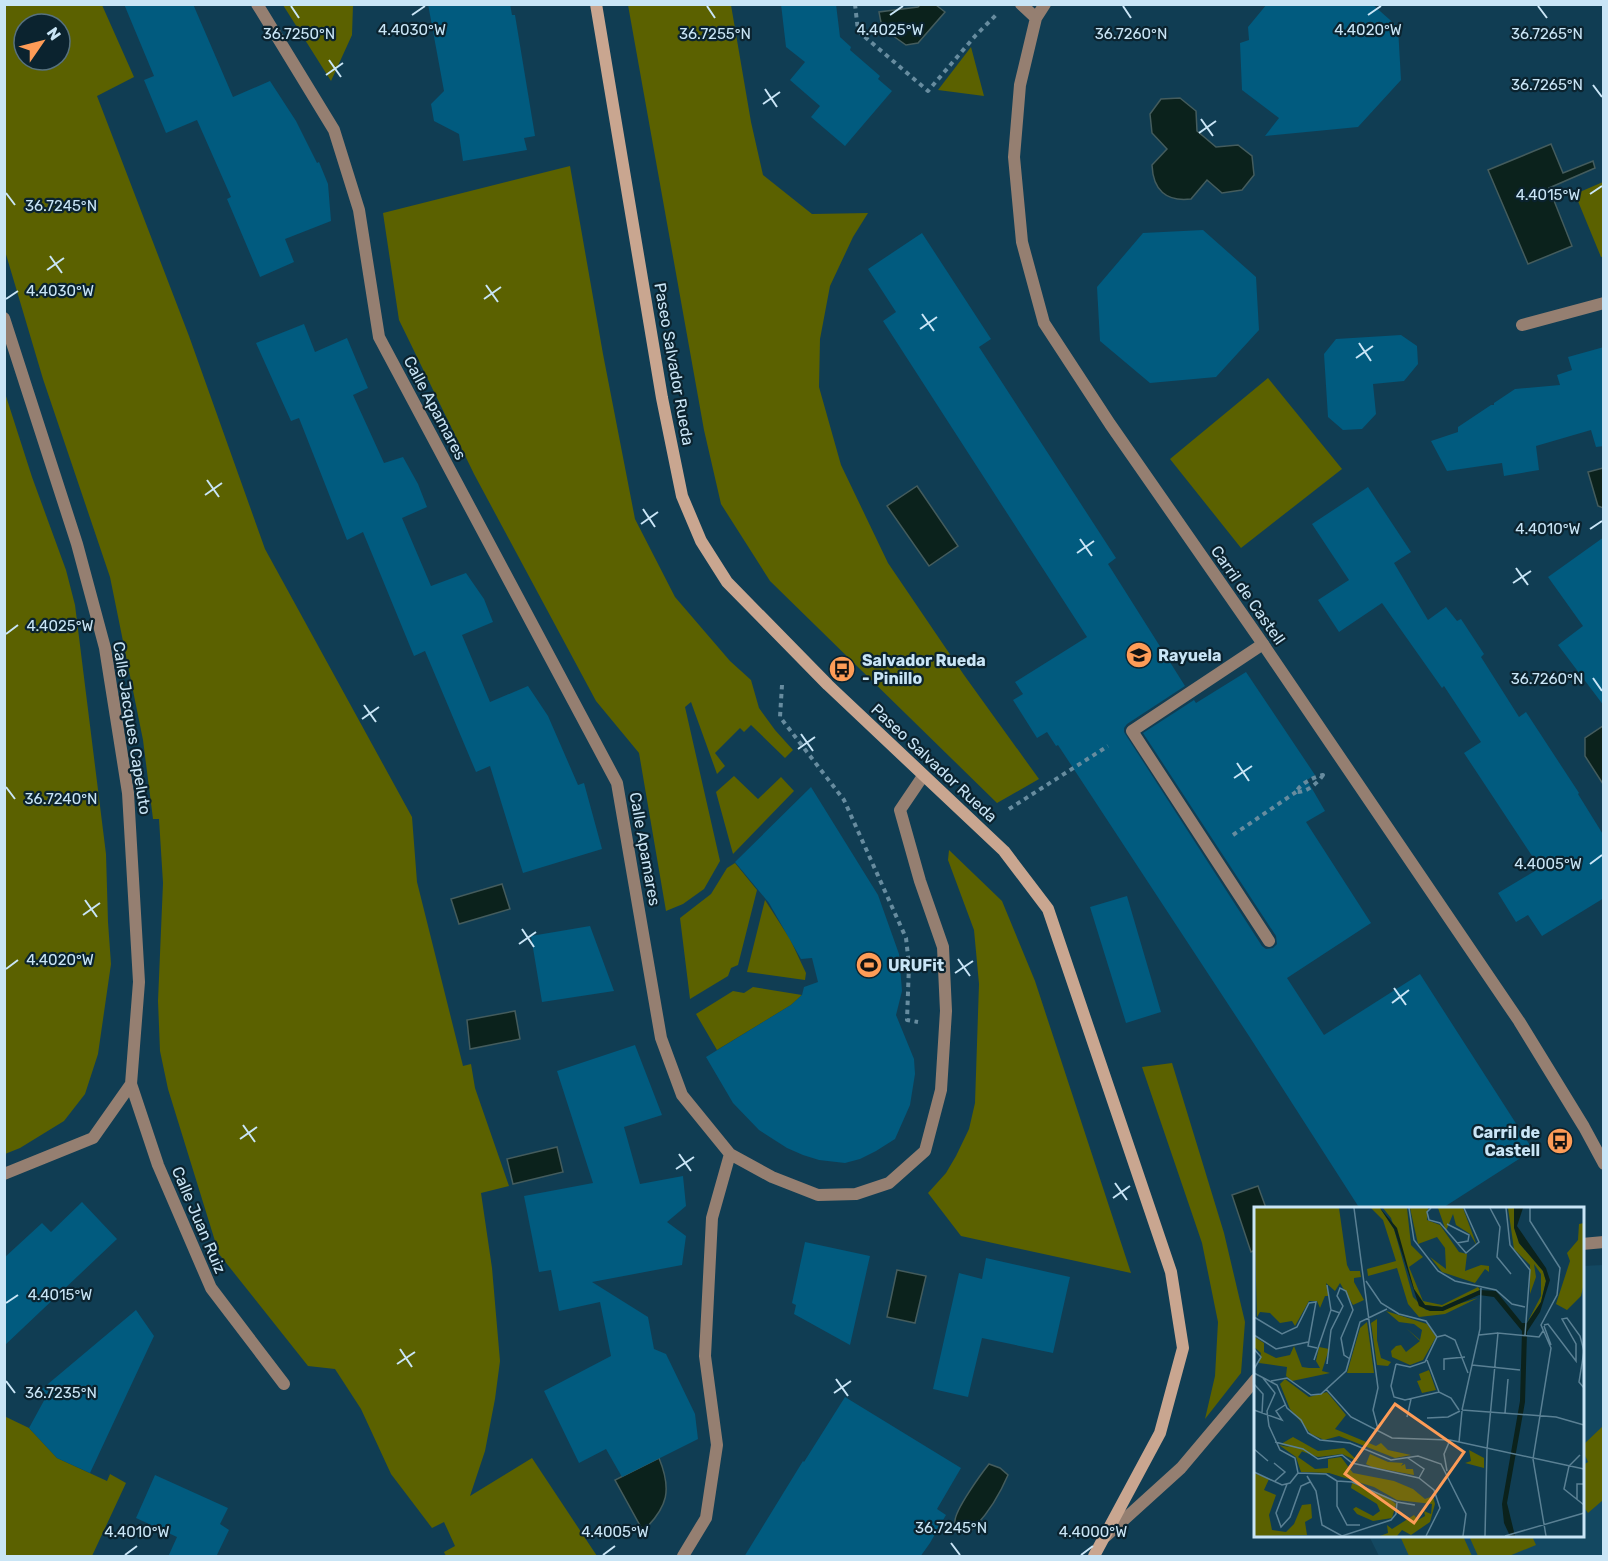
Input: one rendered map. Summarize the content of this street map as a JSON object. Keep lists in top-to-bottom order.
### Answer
{
  "streets": {
    "main road": ["Paseo Salvador Rueda"],
    "street": [
      "Calle Apamares",
      "Carril de Castell",
      "Calle Jacques Capeluto",
      "Calle Juan Ruiz"
    ]
  },
  "crossings": [
    ["Paseo Salvador Rueda", "Calle Apamares"],
    ["Calle Jacques Capeluto", "Calle Juan Ruiz"]
  ],
  "places": {
    "school or university": ["Rayuela"],
    "bus stop": ["Salvador Rueda - Pinillo", "Carril de Castell"],
    "sports": ["URUFit"]
  },
  "north": "top right",
  "coordinates": [
    "4.4030°W",
    "4.4025°W",
    "4.4020°W",
    "36.7250°N",
    "36.7255°N",
    "36.7260°N",
    "36.7265°N",
    "4.4015°W",
    "36.7245°N",
    "4.4010°W",
    "36.7240°N",
    "4.4005°W",
    "36.7235°N",
    "4.4000°W"
  ]
}
